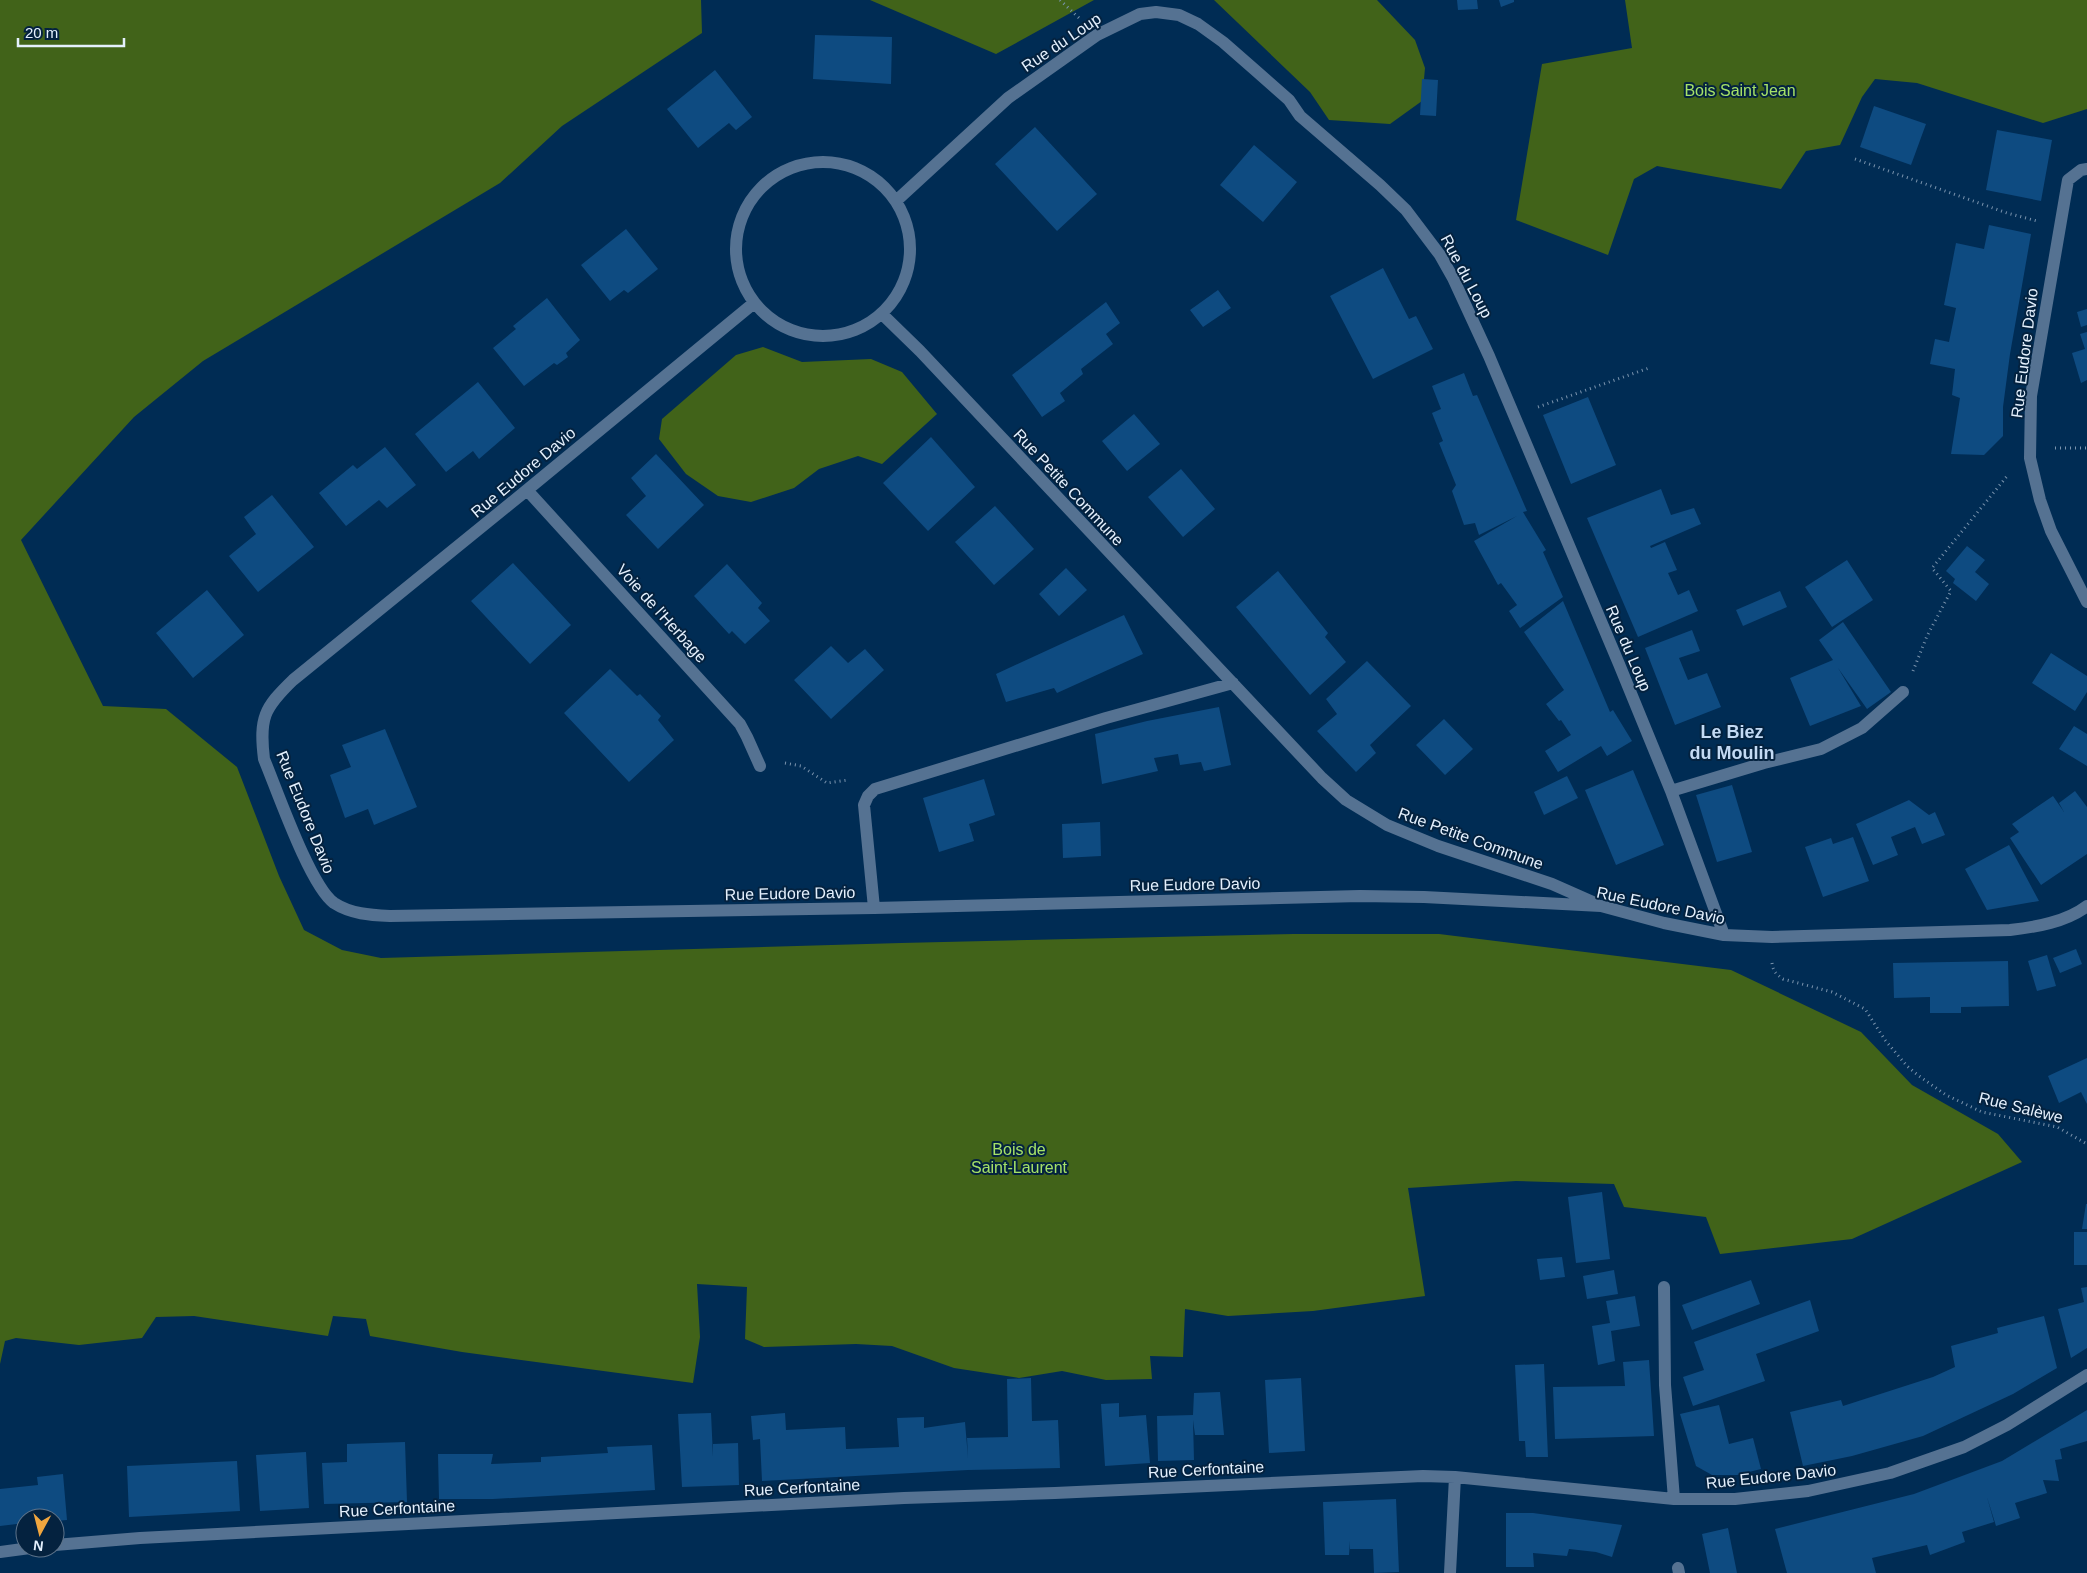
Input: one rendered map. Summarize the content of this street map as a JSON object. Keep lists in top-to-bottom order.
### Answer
{
  "streets": {
    "street": [
      "Rue du Loup",
      "Rue Eudore Davio",
      "Rue Petite Commune",
      "Voie de l'Herbage",
      "Rue Cerfontaine"
    ],
    "path": ["Rue Salèwe"]
  },
  "crossings": [
    ["Rue du Loup", "Rue Eudore Davio"],
    ["Rue du Loup", "Rue Petite Commune"],
    ["Rue Eudore Davio", "Rue Petite Commune"],
    ["Rue Eudore Davio", "Voie de l'Herbage"],
    ["Rue Eudore Davio", "Rue Cerfontaine"]
  ],
  "districts": ["Le Biez du Moulin"],
  "parks": ["Bois Saint Jean", "Bois de Saint-Laurent"],
  "scale_bar": "20 m",
  "north": "bottom"
}
